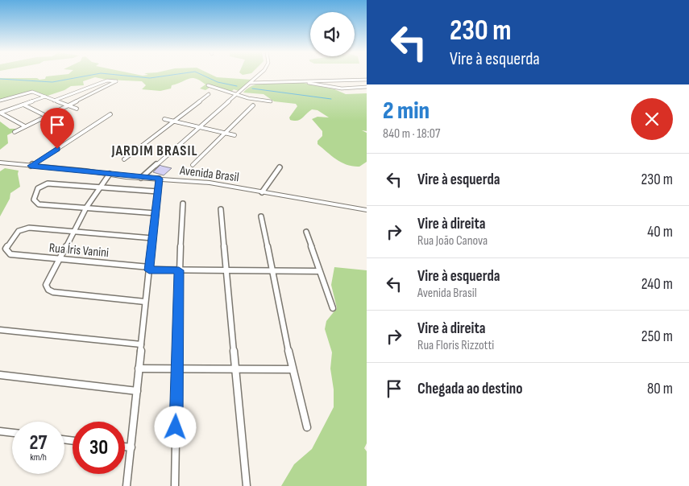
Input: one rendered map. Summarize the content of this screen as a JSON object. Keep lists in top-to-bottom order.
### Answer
{
  "streets": {
    "main road": ["Avenida Brasil"],
    "street": ["Rua Íris Vanini"]
  },
  "districts": ["JARDIM BRASIL"],
  "page": {
    "turn": ["230 m", "Vire à esquerda"],
    "heading": ["2 min", "840 m · 18:07"],
    "list": [
      {
        "name": "Vire à esquerda",
        "value": "230 m"
      },
      {
        "name": "Vire à direita",
        "note": "Rua João Canova",
        "value": "40 m"
      },
      {
        "name": "Vire à esquerda",
        "note": "Avenida Brasil",
        "value": "240 m"
      },
      {
        "name": "Vire à direita",
        "note": "Rua Floris Rizzotti",
        "value": "250 m"
      },
      {
        "name": "Chegada ao destino",
        "value": "80 m"
      }
    ],
    "speed": "27 km/h",
    "limit": "30"
  }
}
